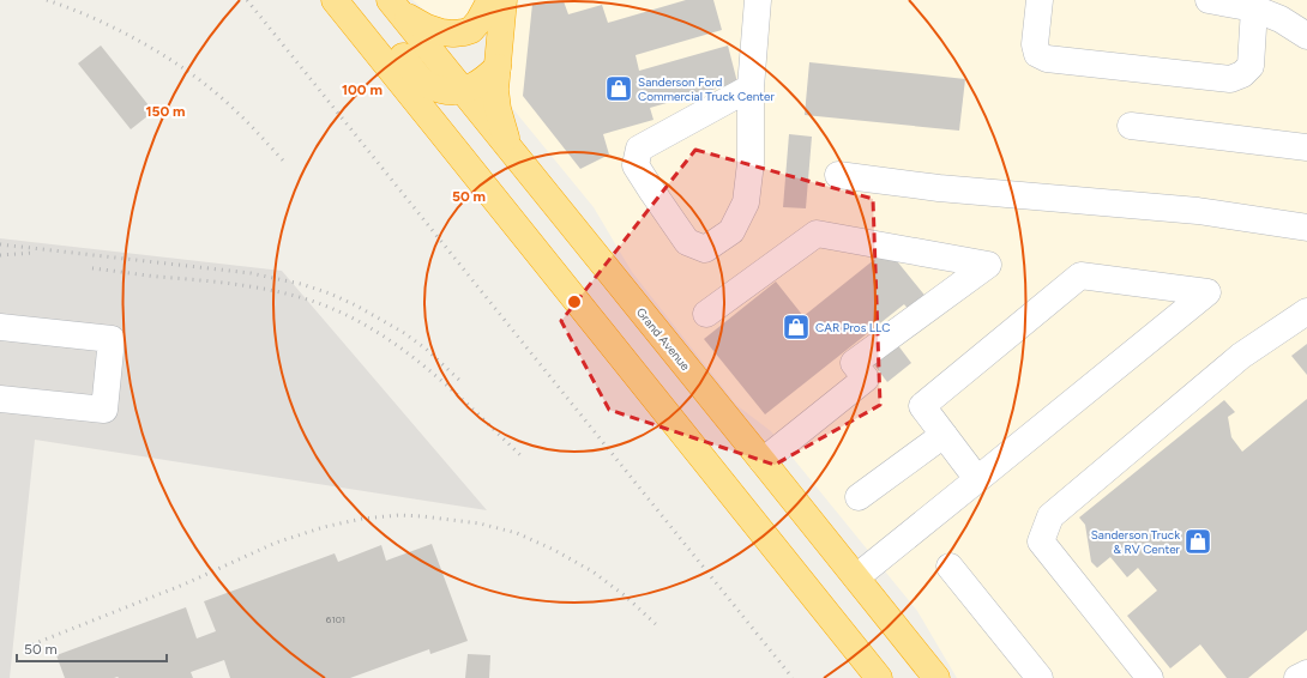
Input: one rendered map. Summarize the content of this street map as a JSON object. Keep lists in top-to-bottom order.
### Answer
{
  "streets": {
    "highway": ["Grand Avenue"]
  },
  "places": {
    "shop": ["Sanderson Ford Commercial Truck Center", "CAR Pros LLC", "Sanderson Truck & RV Center"]
  },
  "house_numbers": ["6101"],
  "scale_bar": "50 m",
  "rings": ["100 m", "150 m", "50 m"]
}
